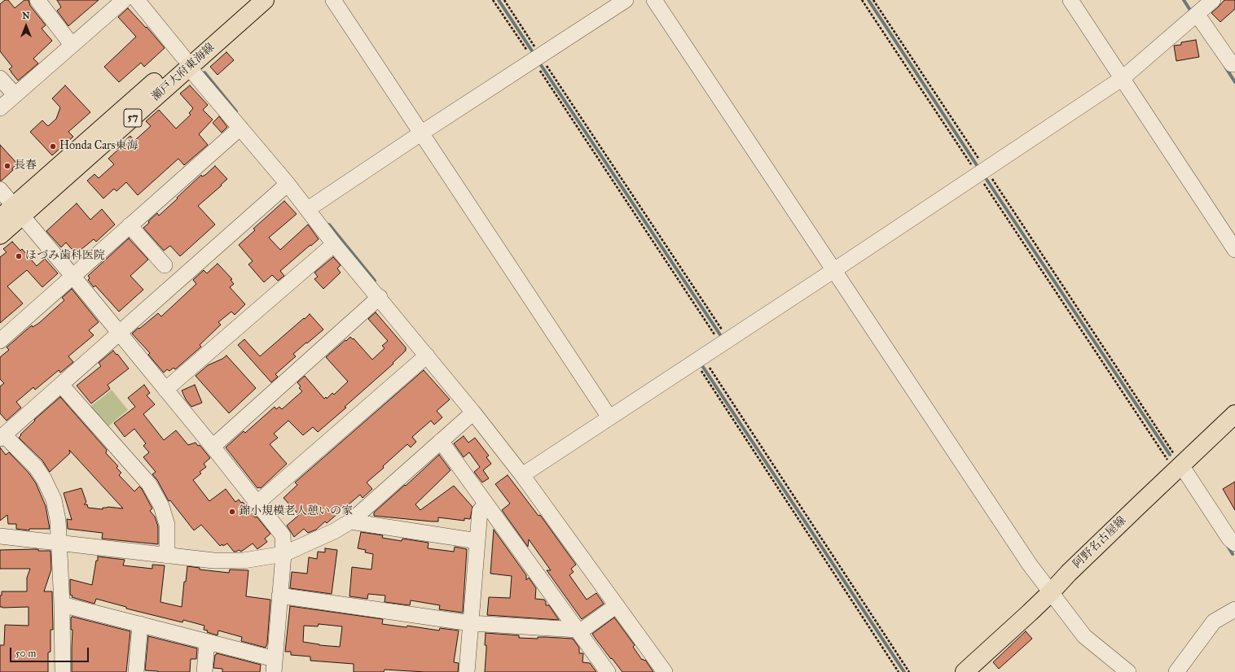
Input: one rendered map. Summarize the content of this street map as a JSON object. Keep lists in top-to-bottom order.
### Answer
{
  "streets": {
    "main road": ["瀬戸大府東海線", "57", "阿野名古屋線"]
  },
  "places": [
    "Honda Cars東海",
    "長春",
    "ほづみ歯科医院",
    "錦小規模老人憩いの家"
  ],
  "scale_bar": "50 m",
  "north": "top"
}
